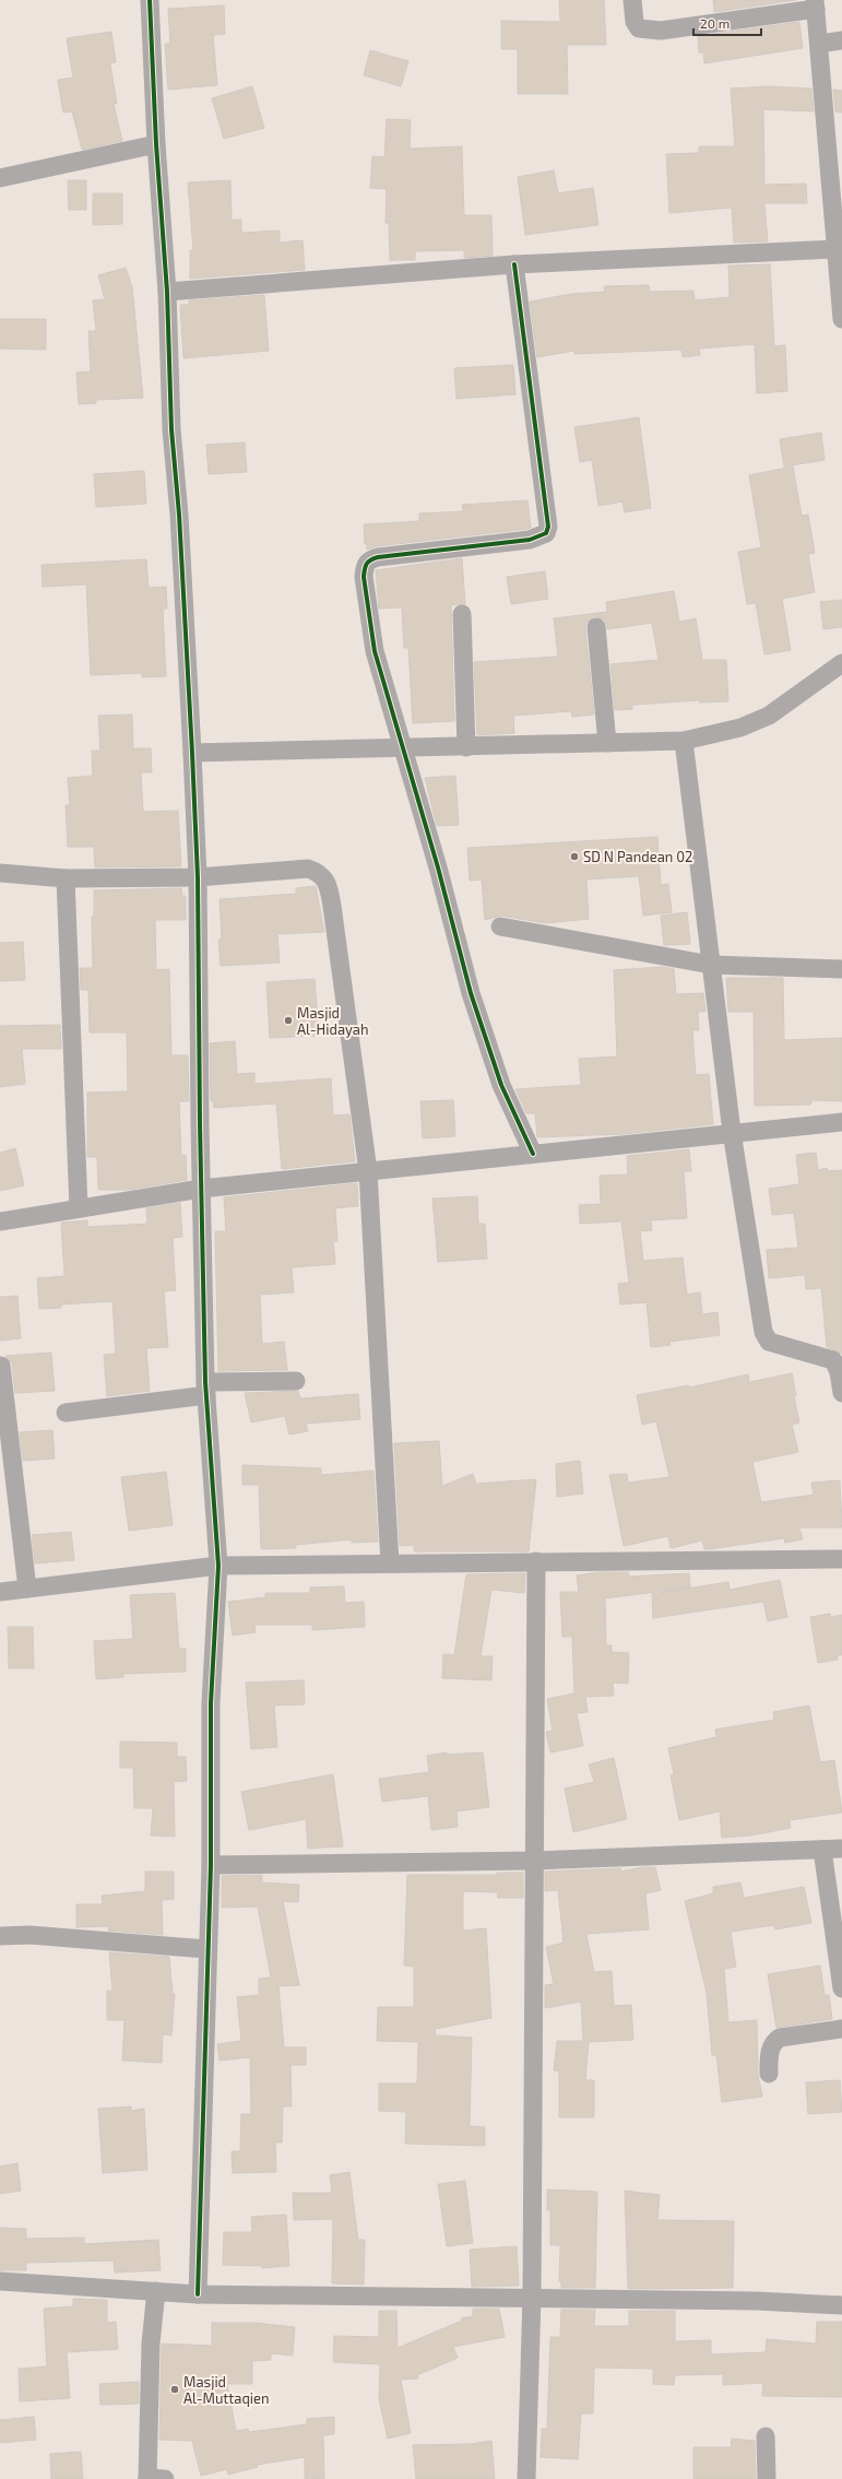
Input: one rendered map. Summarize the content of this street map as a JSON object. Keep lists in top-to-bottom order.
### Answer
{
  "places": ["SD N Pandean 02", "Masjid Al-Hidayah", "Masjid Al-Muttaqien"],
  "scale_bar": "20 m"
}
